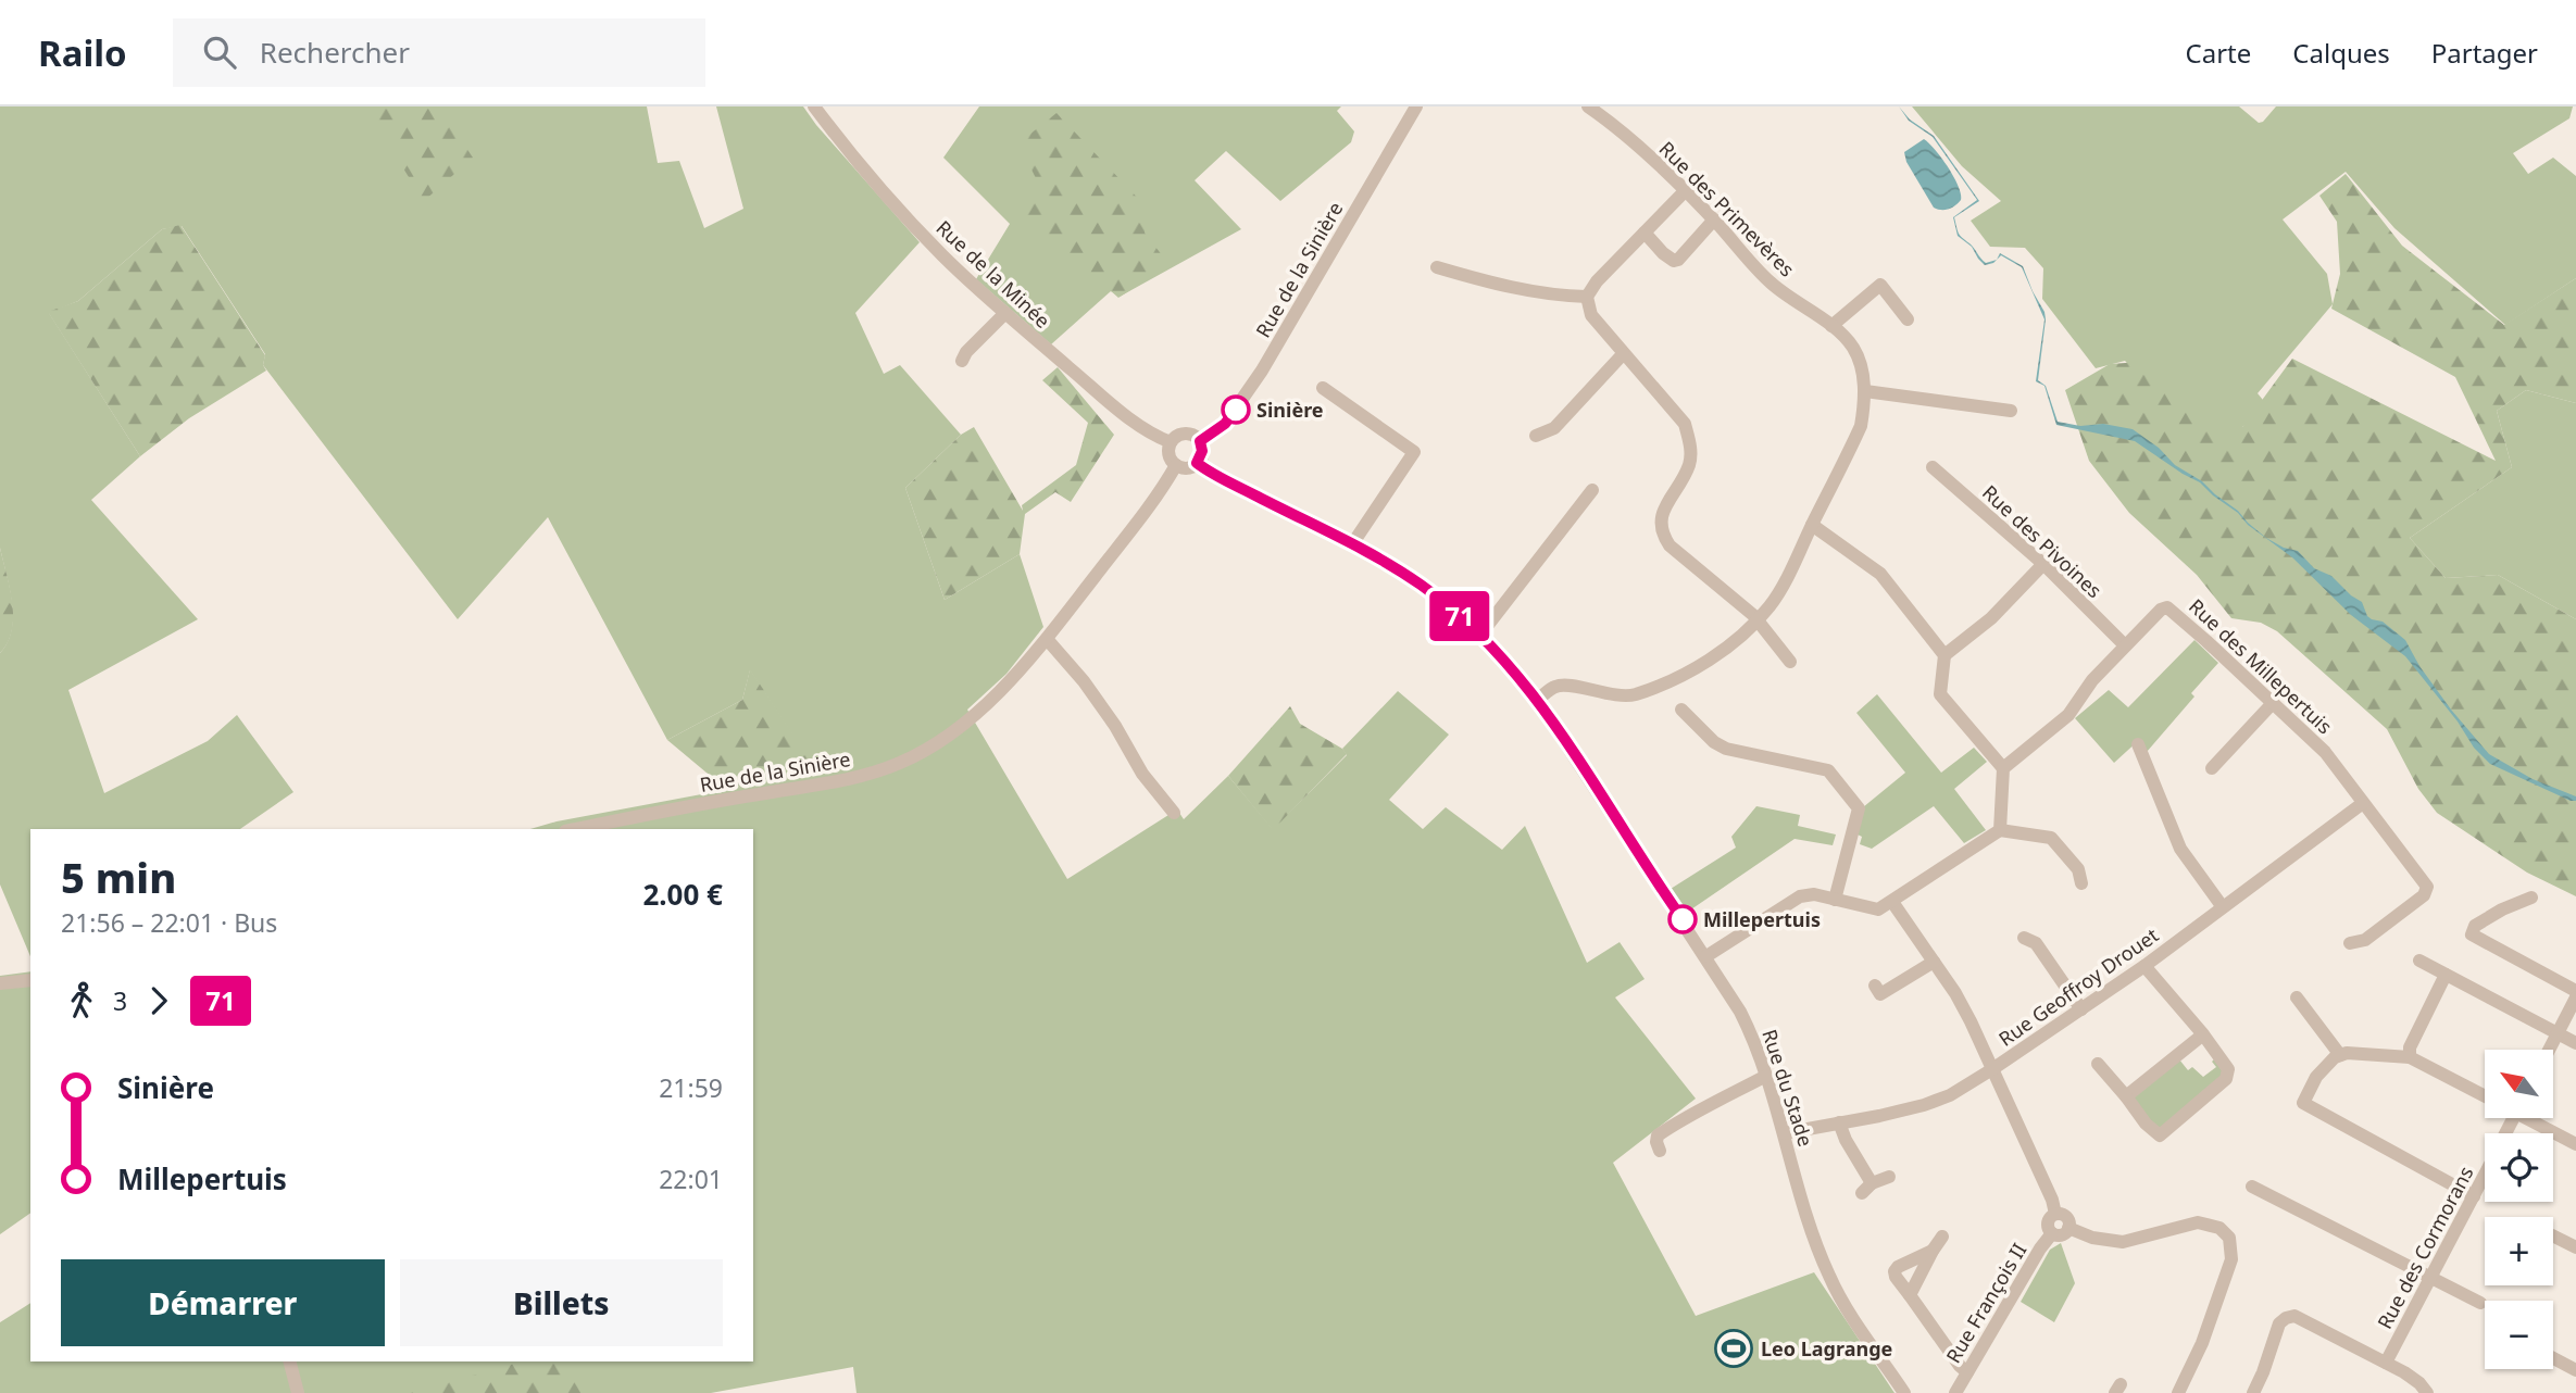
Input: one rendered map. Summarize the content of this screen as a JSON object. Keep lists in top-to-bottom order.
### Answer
{
  "streets": {
    "street": [
      "Rue des Primevères",
      "Rue de la Sinière",
      "Rue de la Minée",
      "Rue des Pivoines",
      "Rue des Millepertuis",
      "Rue Geoffroy Drouet",
      "Rue du Stade",
      "Rue des Cormorans",
      "Rue François II"
    ]
  },
  "crossings": [
    ["Rue des Primevères", "Rue du Stade"],
    ["Rue de la Sinière", "Rue de la Minée"],
    ["Rue de la Sinière", "Rue du Stade"],
    ["Rue de la Minée", "Rue du Stade"],
    ["Rue des Pivoines", "Rue des Millepertuis"],
    ["Rue des Millepertuis", "Rue Geoffroy Drouet"],
    ["Rue Geoffroy Drouet", "Rue du Stade"]
  ],
  "places": {
    "other": ["Sinière", "Millepertuis"],
    "sports": ["Leo Lagrange"]
  },
  "lines": ["bus line 71"],
  "north": "top left",
  "page": {
    "header": "Railo",
    "search": "Rechercher",
    "nav": ["Carte", "Calques", "Partager"],
    "on_map": "71",
    "heading": ["5 min", "21:56 – 22:01 · Bus", "2.00 €"],
    "legs": ["3", "71"],
    "list": [
      {
        "name": "Sinière",
        "value": "21:59"
      },
      {
        "name": "Millepertuis",
        "value": "22:01"
      }
    ],
    "map_buttons": ["+", "−"],
    "buttons": ["Démarrer", "Billets"]
  }
}
